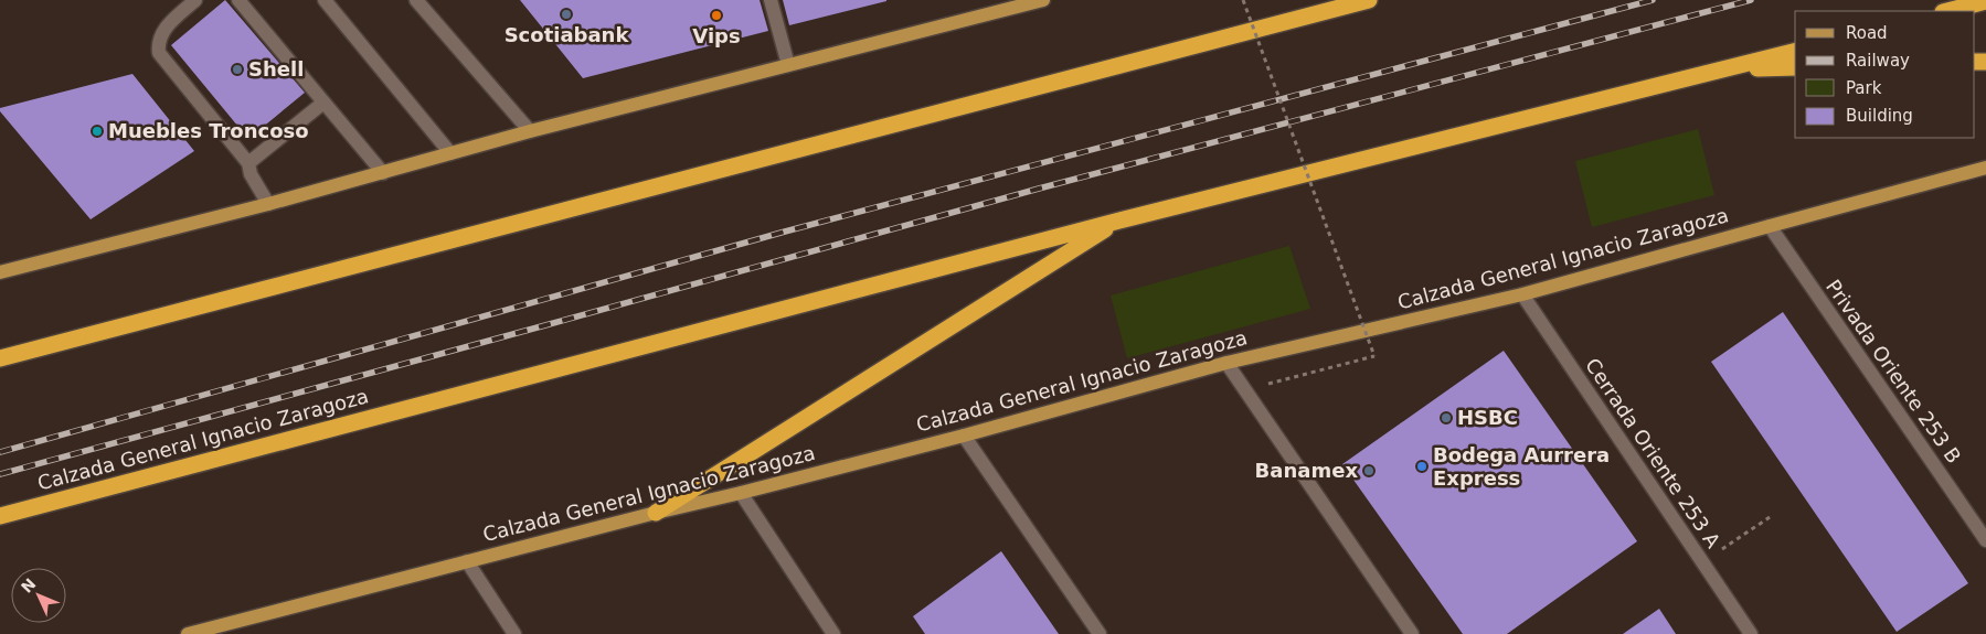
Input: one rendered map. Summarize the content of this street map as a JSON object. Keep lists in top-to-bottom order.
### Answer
{
  "streets": {
    "highway": ["Calzada General Ignacio Zaragoza"],
    "street": ["Privada Oriente 253 B", "Cerrada Oriente 253 A"]
  },
  "crossings": [
    ["Calzada General Ignacio Zaragoza", "Privada Oriente 253 B"],
    ["Calzada General Ignacio Zaragoza", "Cerrada Oriente 253 A"]
  ],
  "places": [
    "Scotiabank",
    "Vips",
    "Shell",
    "Muebles Troncoso",
    "HSBC",
    "Bodega Aurrera Express",
    "Banamex"
  ],
  "legend": [
    "Road",
    "Railway",
    "Park",
    "Building"
  ],
  "north": "top left"
}
